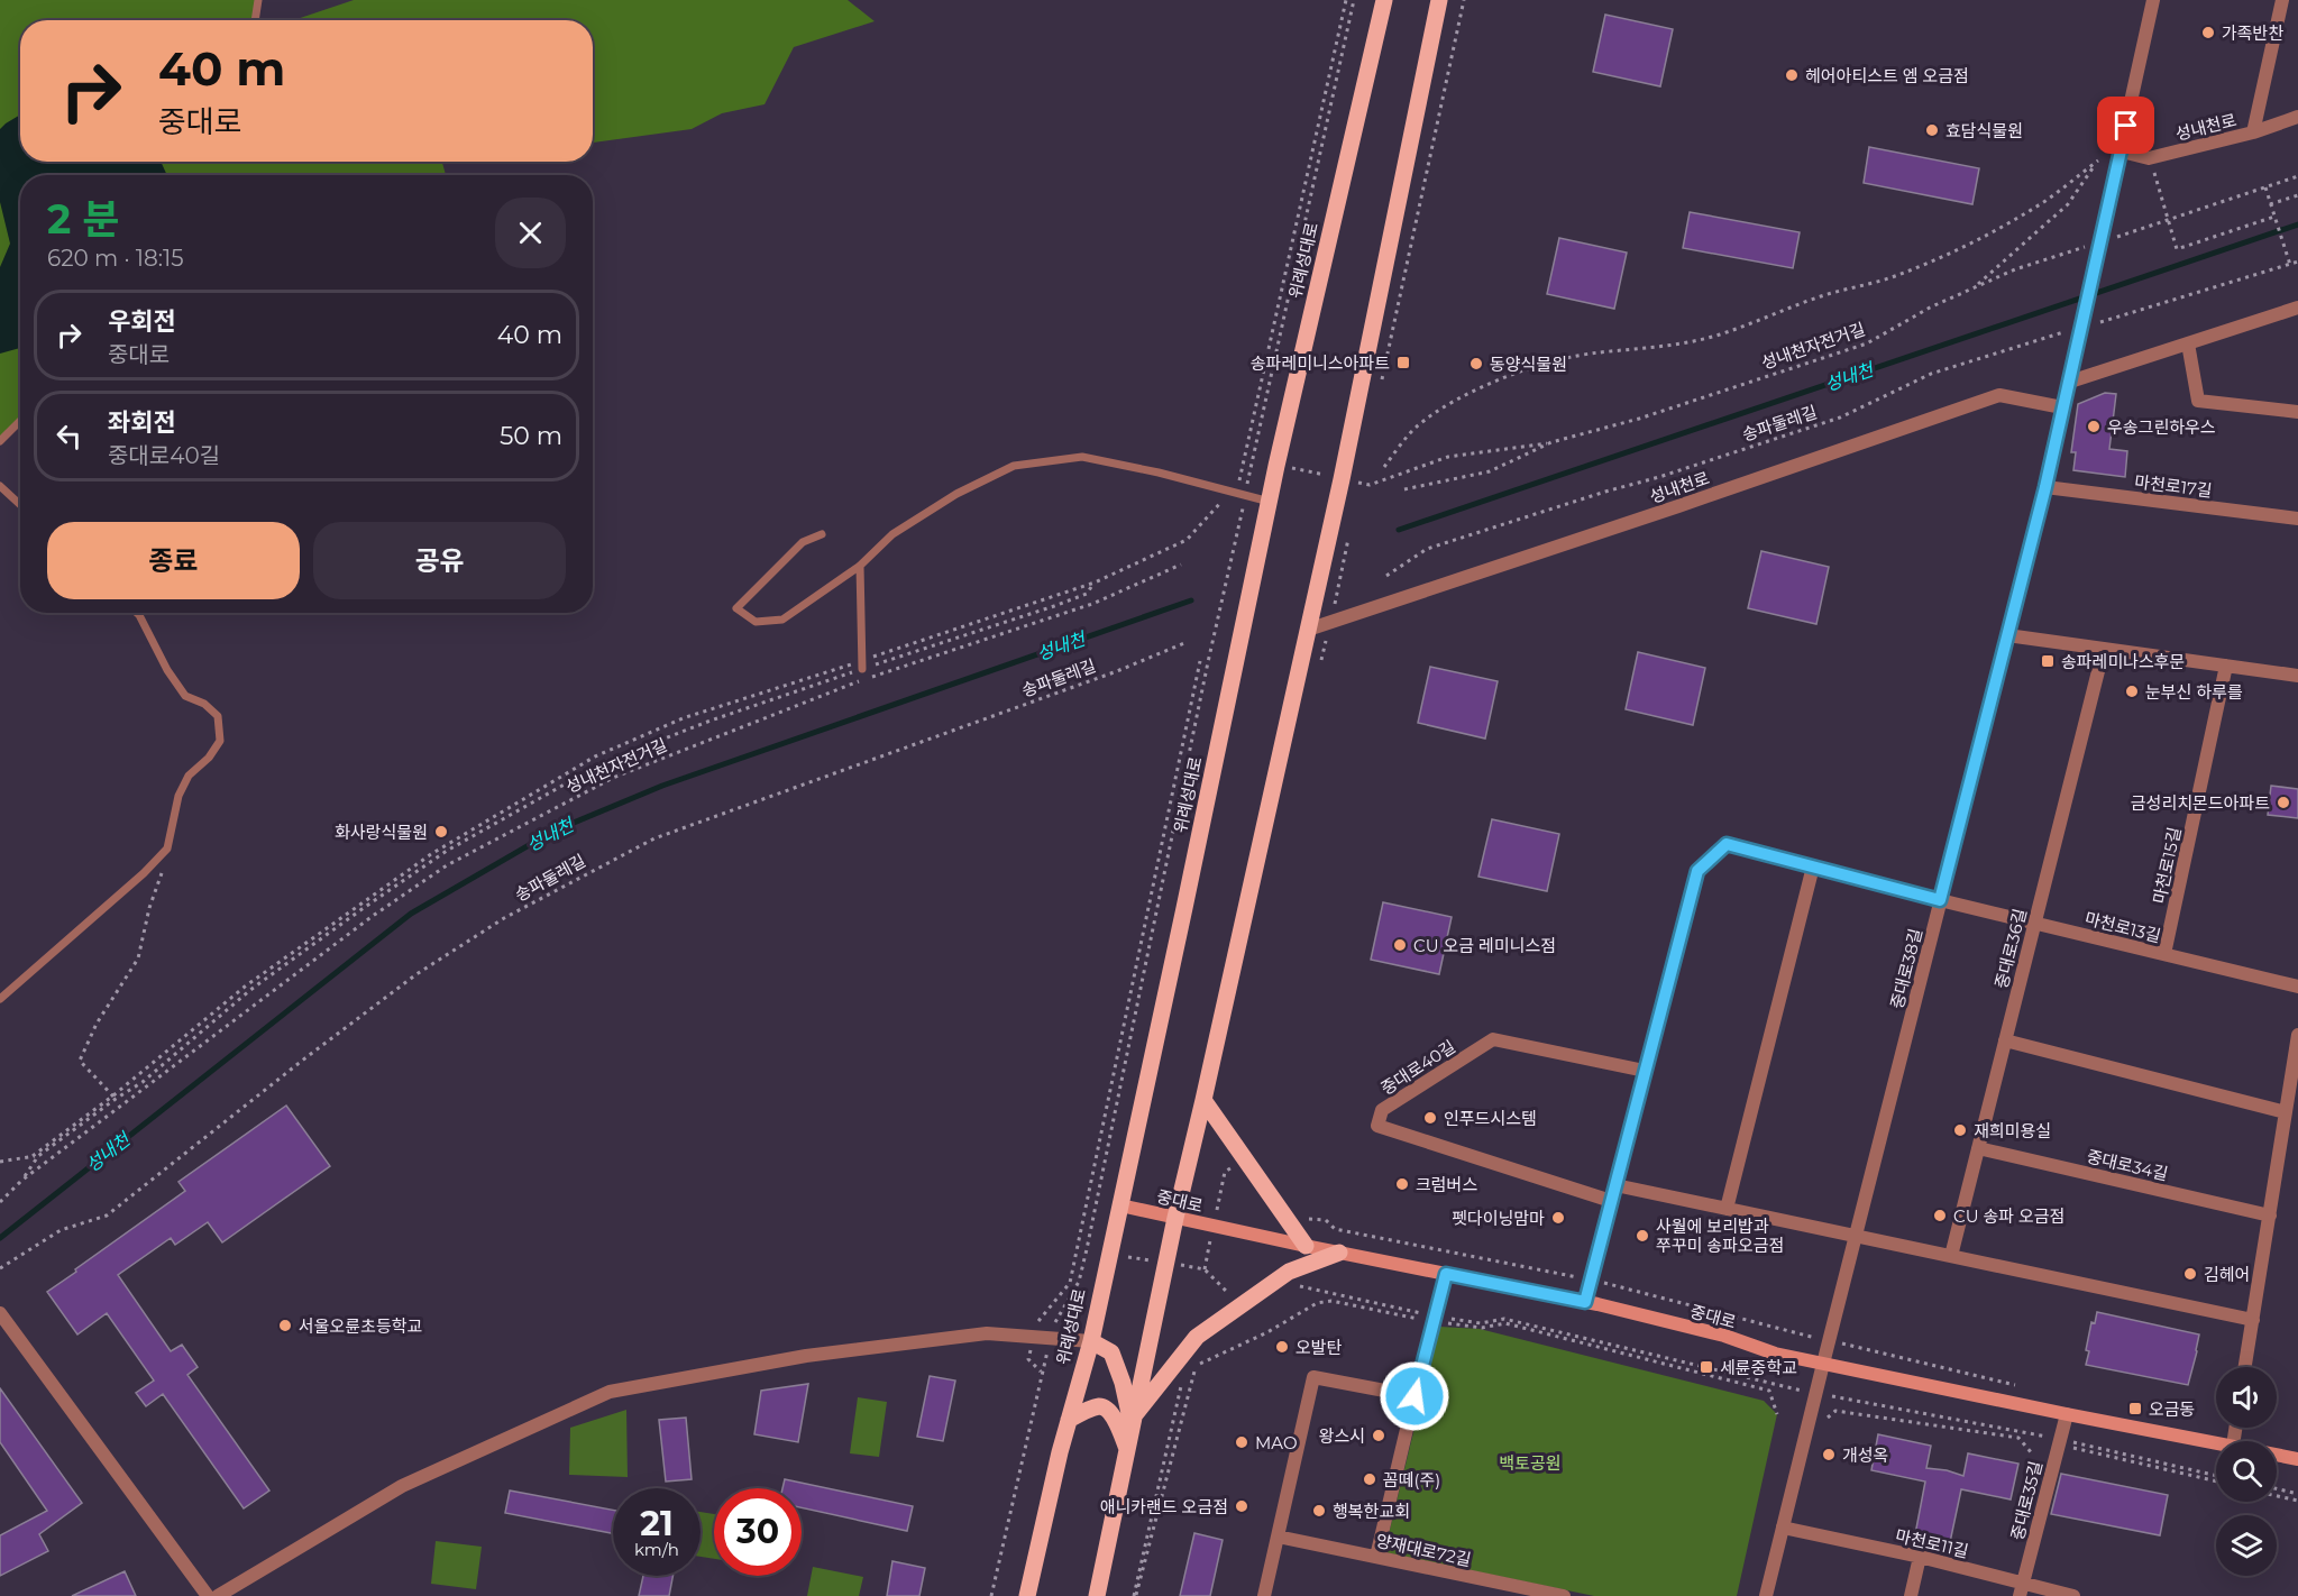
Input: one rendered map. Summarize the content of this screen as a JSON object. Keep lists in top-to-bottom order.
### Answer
{
  "streets": {
    "main road": ["위례성대로", "중대로"],
    "street": [
      "성내천로",
      "마천로17길",
      "마천로15길",
      "마천로13길",
      "중대로36길",
      "중대로38길",
      "중대로40길",
      "중대로34길",
      "중대로35길",
      "마천로11길",
      "양재대로72길"
    ],
    "path": ["성내천자전거길", "송파둘레길"]
  },
  "crossings": [
    ["성내천로", "중대로38길"],
    ["위례성대로", "중대로"],
    ["마천로17길", "중대로38길"],
    ["마천로15길", "마천로13길"],
    ["마천로13길", "중대로36길"],
    ["마천로13길", "중대로38길"],
    ["중대로36길", "중대로34길"],
    ["중대로38길", "중대로"],
    ["중대로", "중대로35길"],
    ["중대로35길", "마천로11길"]
  ],
  "water": ["성내천"],
  "parks": ["백토공원"],
  "places": {
    "other": [
      "가족반찬",
      "헤어아티스트 엠 오금점",
      "효담식물원",
      "동양식물원",
      "우송그린하우스",
      "눈부신 하루를",
      "금성리치몬드아파트",
      "화사랑식물원",
      "CU 오금 레미니스점",
      "인푸드시스템",
      "재희미용실",
      "크럼버스",
      "CU 송파 오금점",
      "펫다이닝맘마",
      "사월에 보리밥과 쭈꾸미 송파오금점",
      "김헤어",
      "서울오륜초등학교",
      "오발탄",
      "왕스시",
      "MAO",
      "개성옥",
      "꼼떼(주)",
      "애니카랜드 오금점",
      "행복한교회"
    ],
    "transit": [
      "송파레미니스아파트",
      "송파레미나스후문",
      "세륜중학교",
      "오금동"
    ]
  },
  "page": {
    "turn": ["40 m", "중대로"],
    "heading": ["2 분", "620 m · 18:15"],
    "list": [
      {
        "name": "우회전",
        "note": "중대로",
        "value": "40 m"
      },
      {
        "name": "좌회전",
        "note": "중대로40길",
        "value": "50 m"
      }
    ],
    "buttons": ["종료", "공유"],
    "speed": "21 km/h",
    "limit": "30"
  }
}
